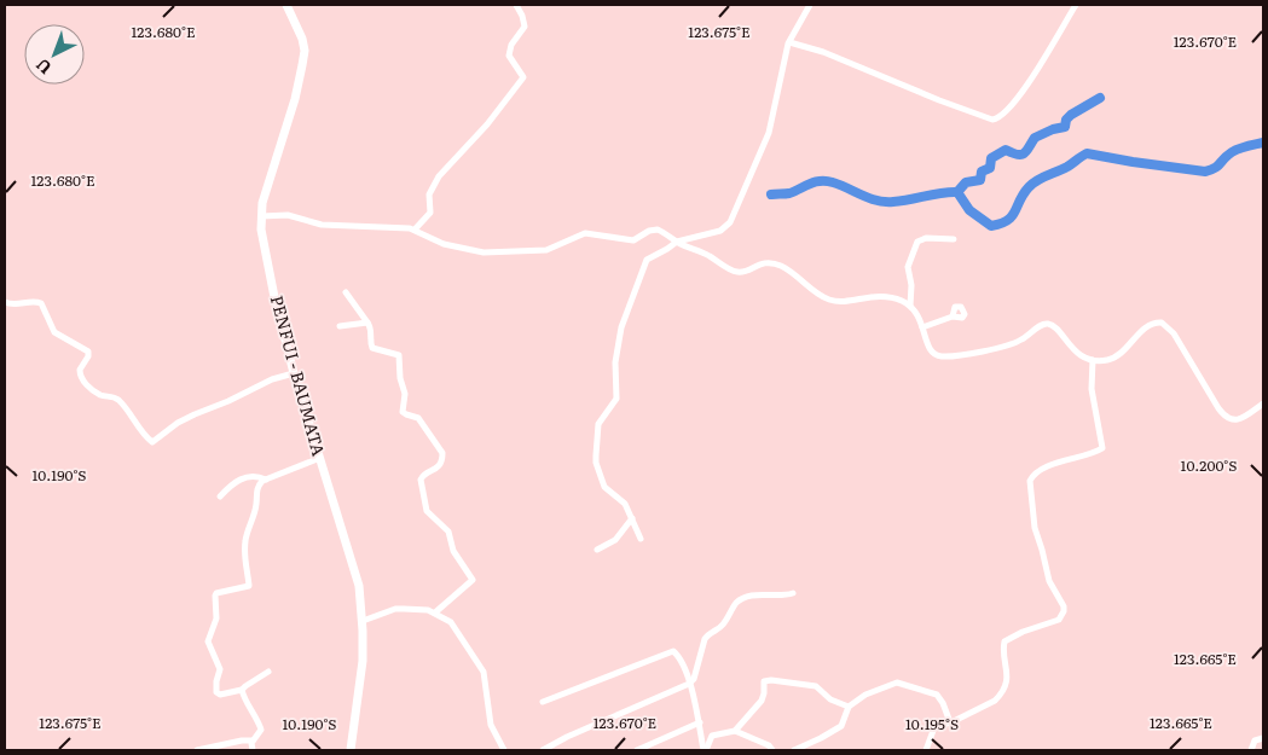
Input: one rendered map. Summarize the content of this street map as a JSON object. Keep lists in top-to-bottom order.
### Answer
{
  "streets": {
    "street": ["PENFUI - BAUMATA"]
  },
  "north": "bottom left",
  "coordinates": [
    "123.680°E",
    "123.675°E",
    "123.670°E",
    "10.200°S",
    "10.190°S",
    "123.665°E",
    "10.195°S"
  ]
}
